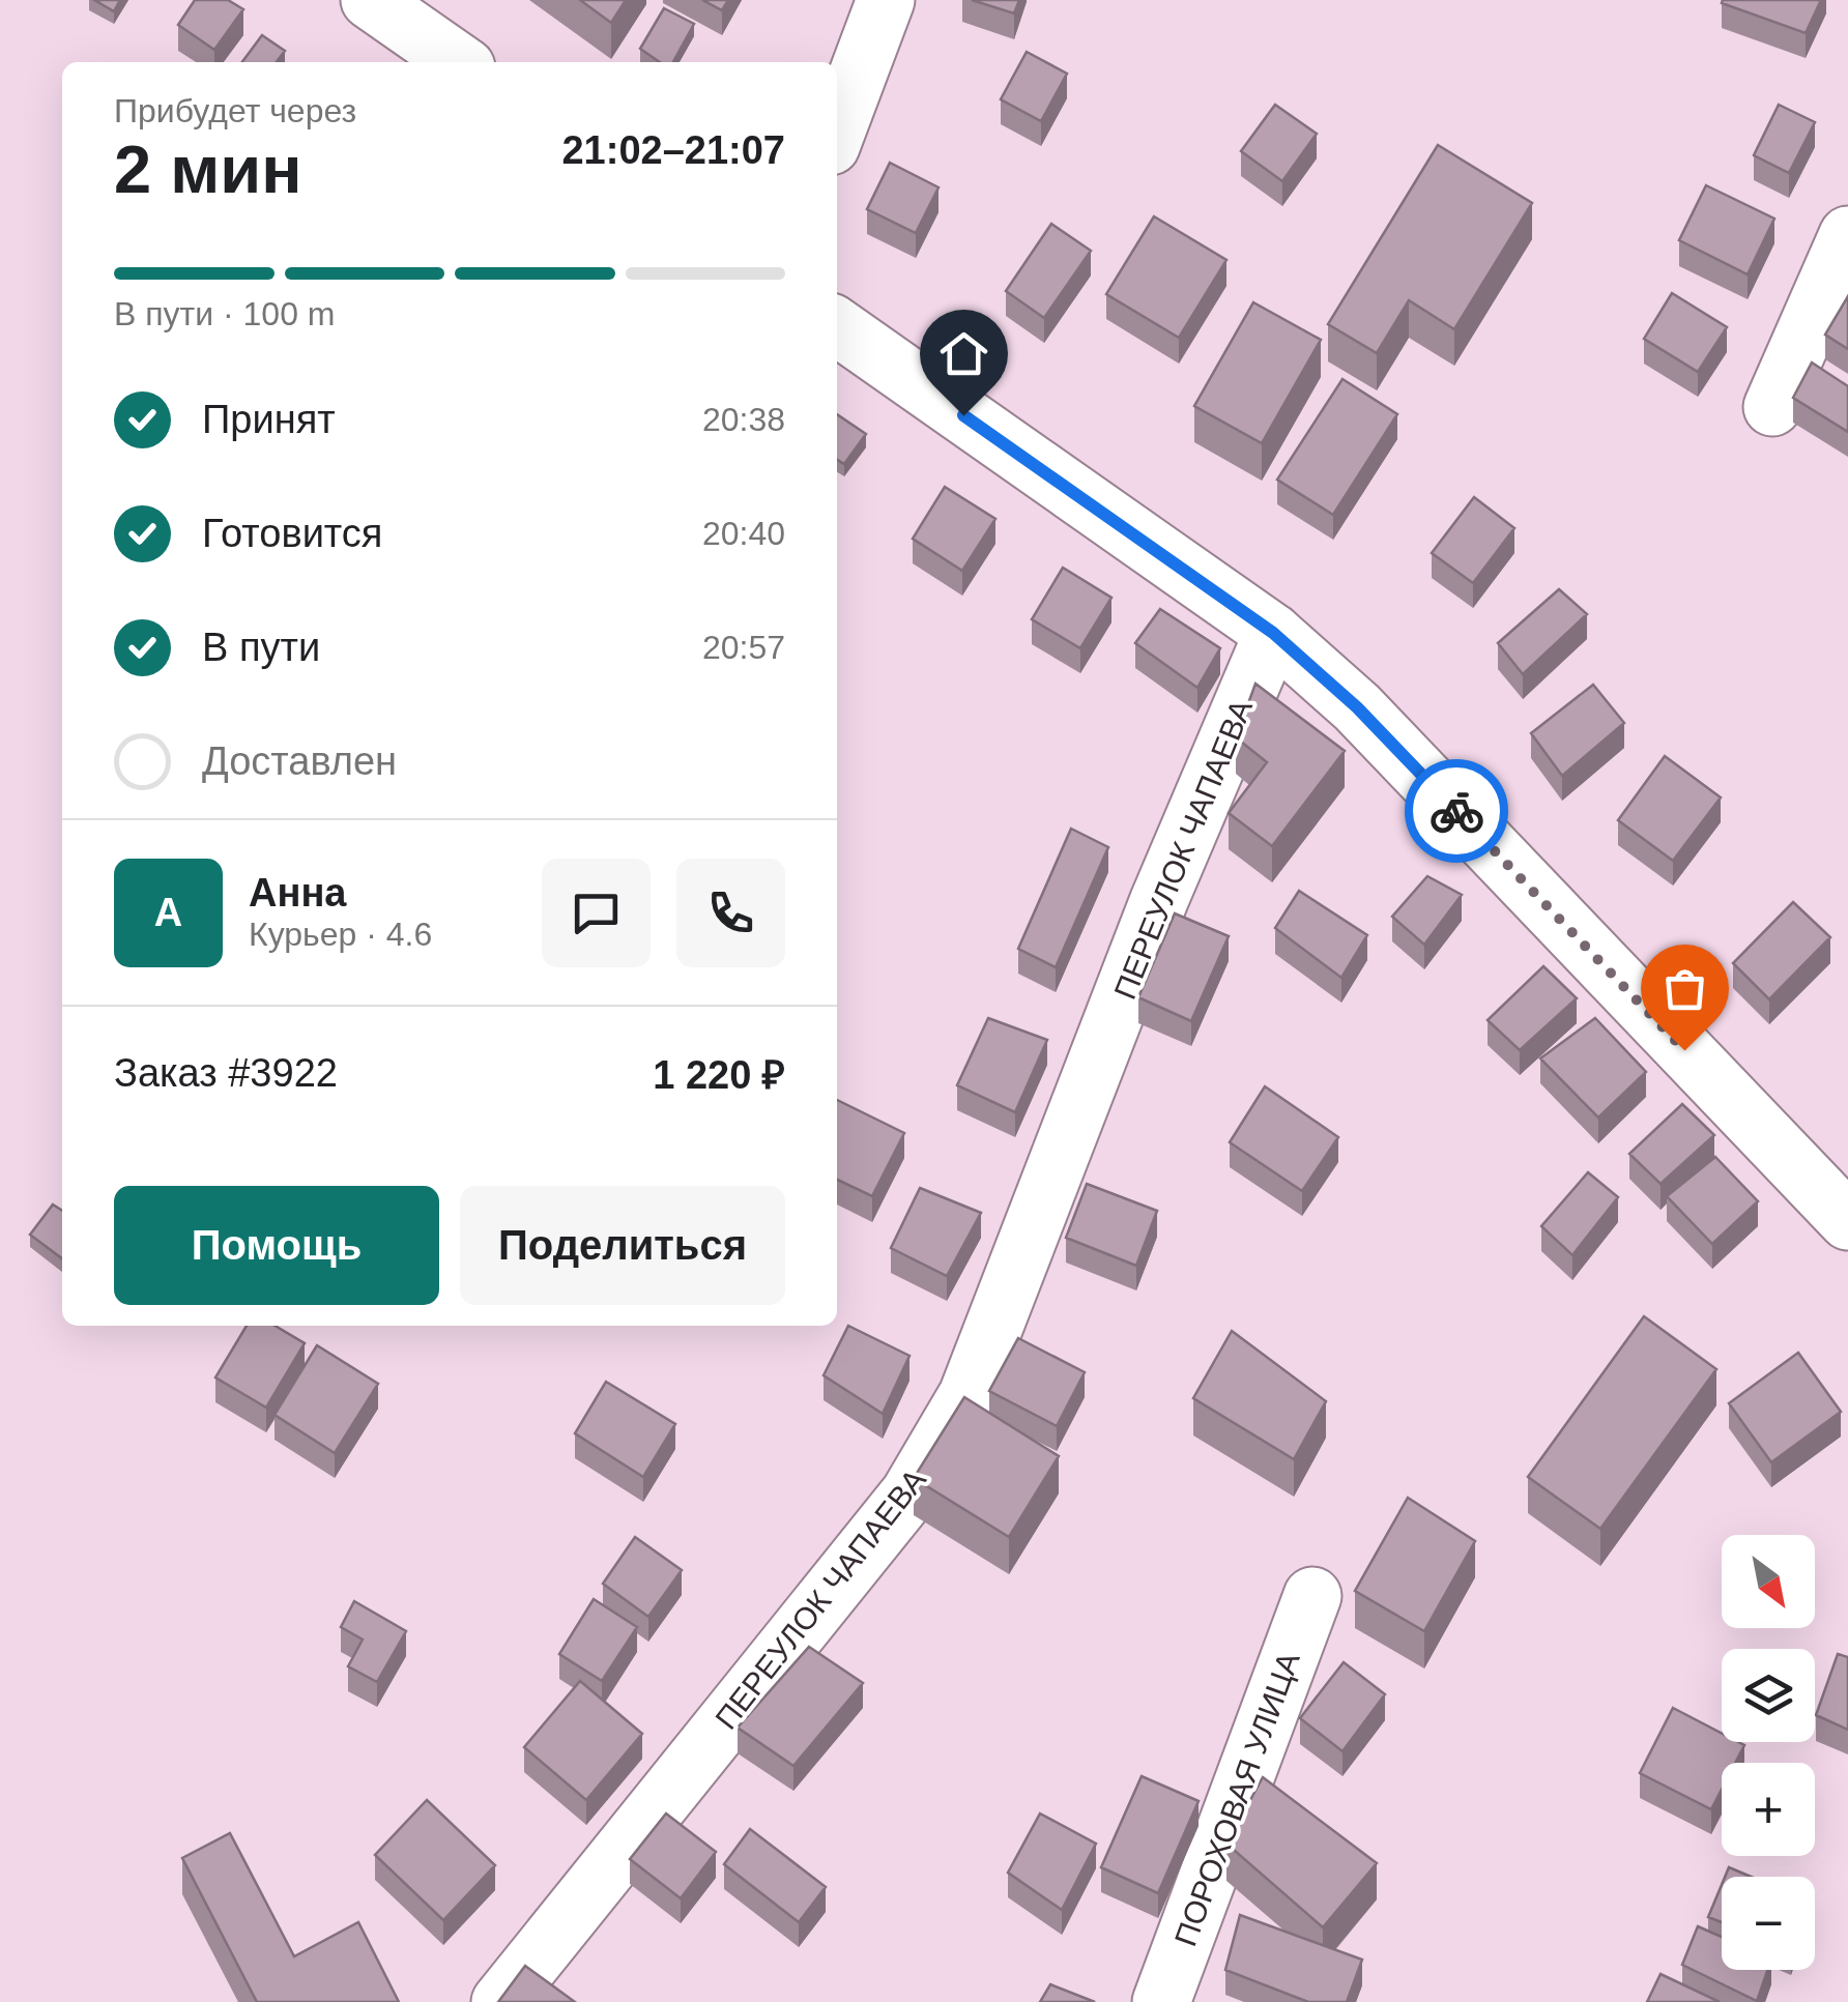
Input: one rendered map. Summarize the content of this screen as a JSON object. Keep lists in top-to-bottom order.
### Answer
{
  "streets": {
    "street": ["ПЕРЕУЛОК ЧАПАЕВА", "ПОРОХОВАЯ УЛИЦА"]
  },
  "north": "bottom right",
  "page": {
    "heading": ["2 мин", "Прибудет через", "21:02–21:07"],
    "panel": [
      "Анна",
      "Курьер · 4.6",
      "Заказ #3922",
      "1 220 ₽"
    ],
    "bar": "В пути · 100 m",
    "list": [
      ["Принят", "20:38"],
      ["Готовится", "20:40"],
      ["В пути", "20:57"],
      "Доставлен"
    ],
    "round": "А",
    "buttons": ["Помощь", "Поделиться"],
    "map_buttons": ["+", "−"]
  }
}
